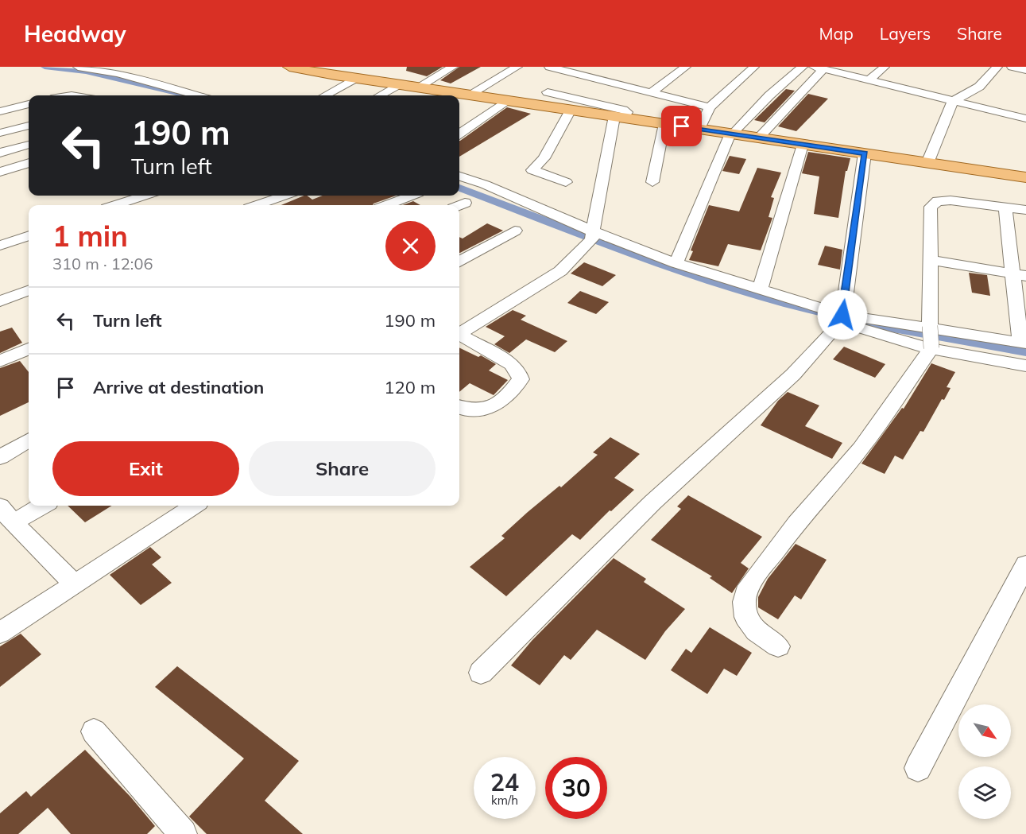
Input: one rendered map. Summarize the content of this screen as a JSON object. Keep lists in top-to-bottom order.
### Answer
{
  "north": "bottom right",
  "page": {
    "header": "Headway",
    "nav": ["Map", "Layers", "Share"],
    "turn": ["190 m", "Turn left"],
    "heading": ["1 min", "310 m · 12:06"],
    "list": [
      {
        "name": "Turn left",
        "value": "190 m"
      },
      {
        "name": "Arrive at destination",
        "value": "120 m"
      }
    ],
    "buttons": ["Exit", "Share"],
    "speed": "24 km/h",
    "limit": "30"
  }
}
